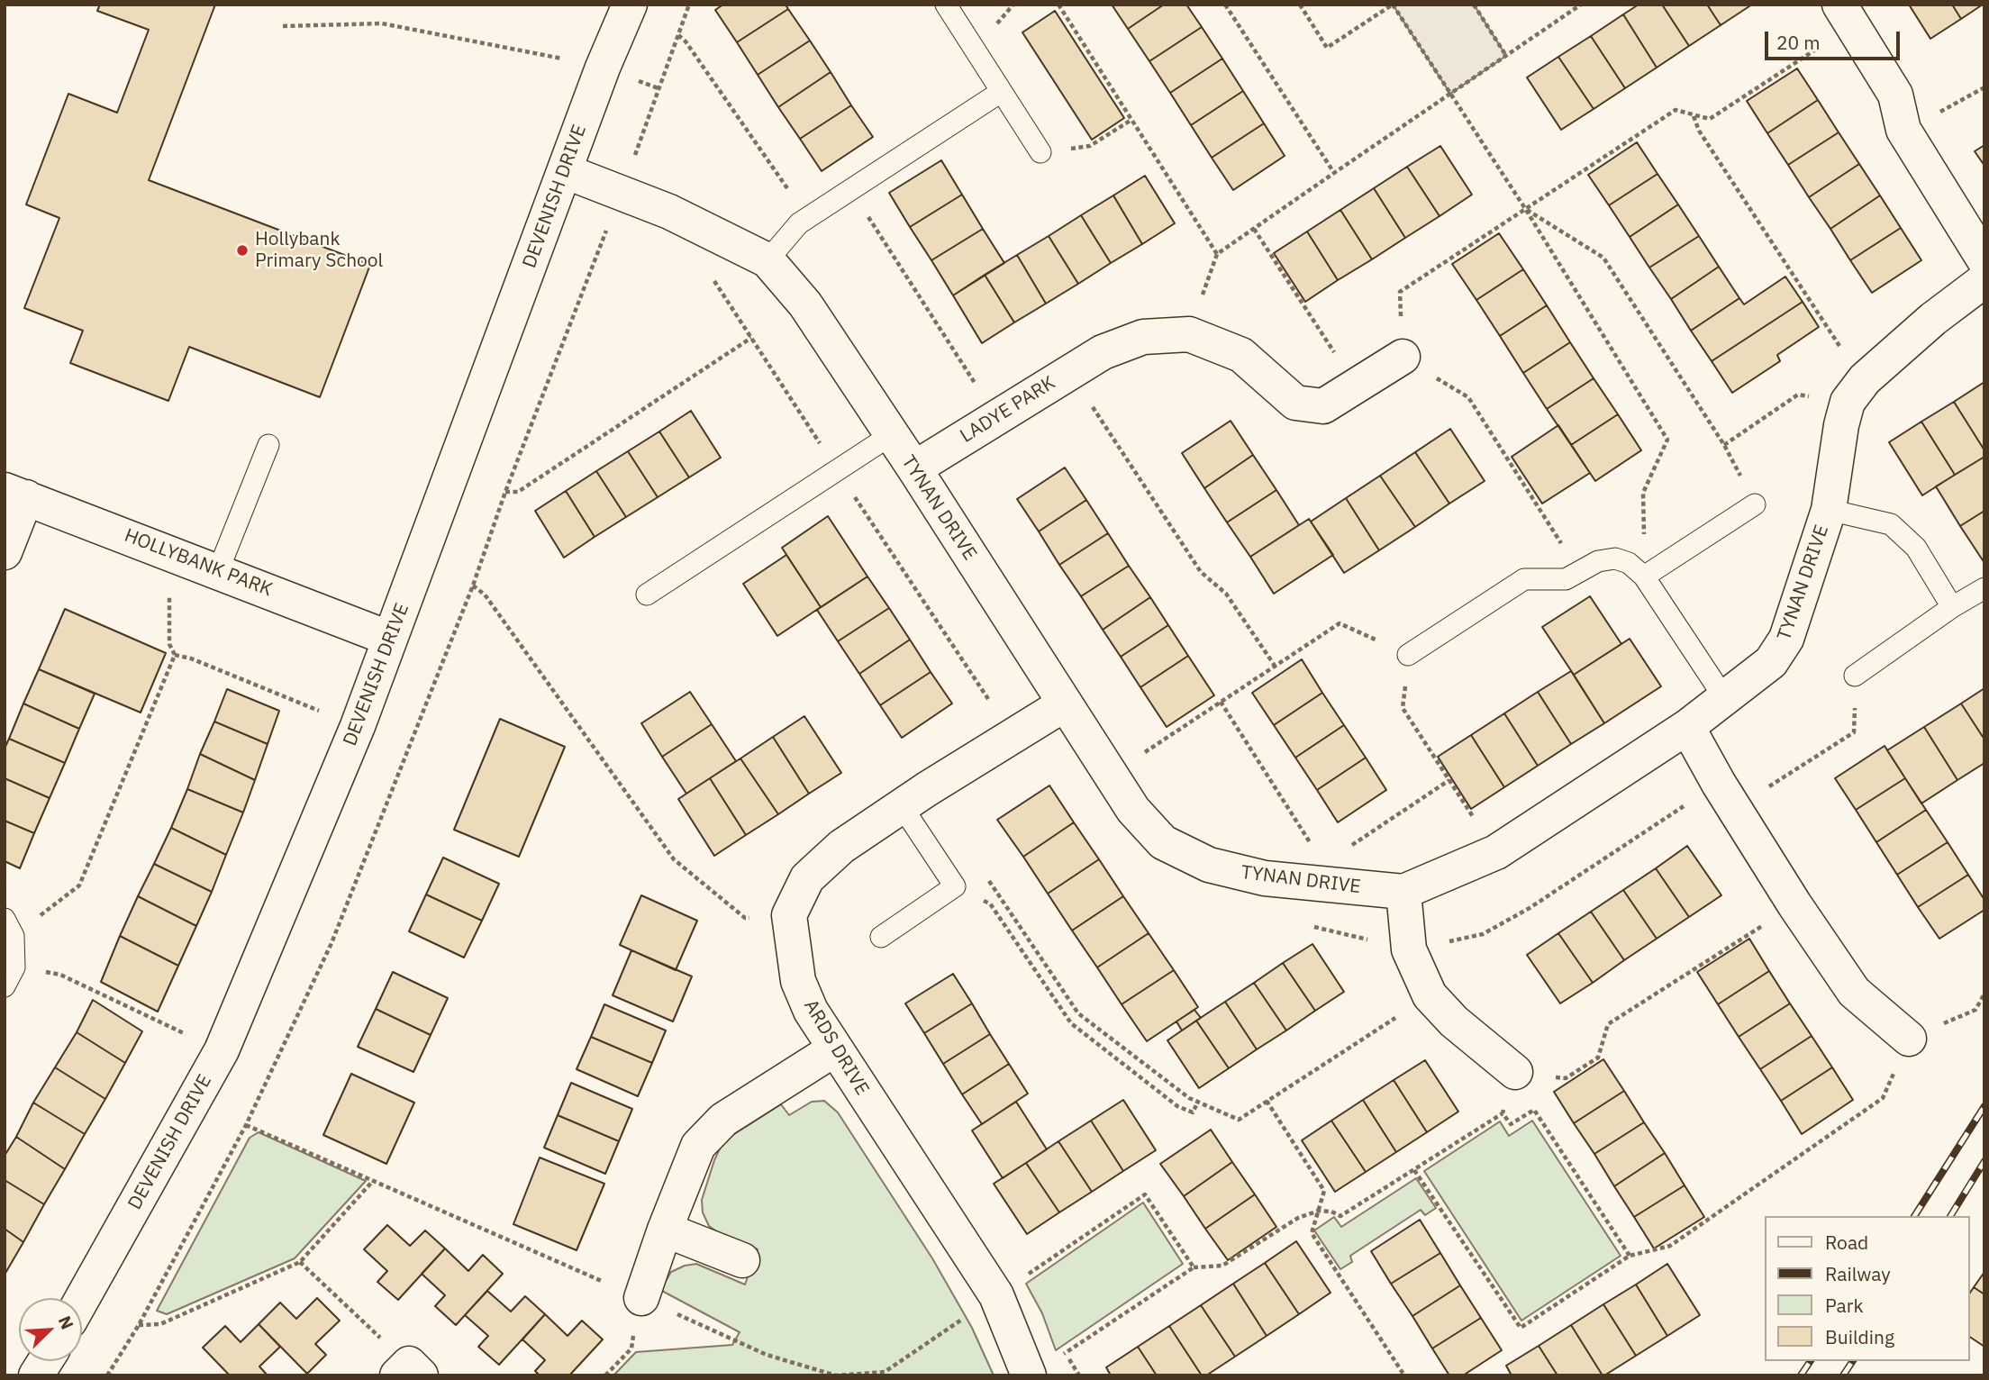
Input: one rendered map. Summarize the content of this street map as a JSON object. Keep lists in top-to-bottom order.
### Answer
{
  "streets": {
    "street": [
      "DEVENISH DRIVE",
      "LADYE PARK",
      "TYNAN DRIVE",
      "HOLLYBANK PARK",
      "ARDS DRIVE"
    ]
  },
  "crossings": [
    ["DEVENISH DRIVE", "TYNAN DRIVE"],
    ["DEVENISH DRIVE", "HOLLYBANK PARK"],
    ["LADYE PARK", "TYNAN DRIVE"]
  ],
  "places": ["Hollybank Primary School"],
  "legend": [
    "Road",
    "Railway",
    "Park",
    "Building"
  ],
  "scale_bar": "20 m",
  "north": "top right"
}
